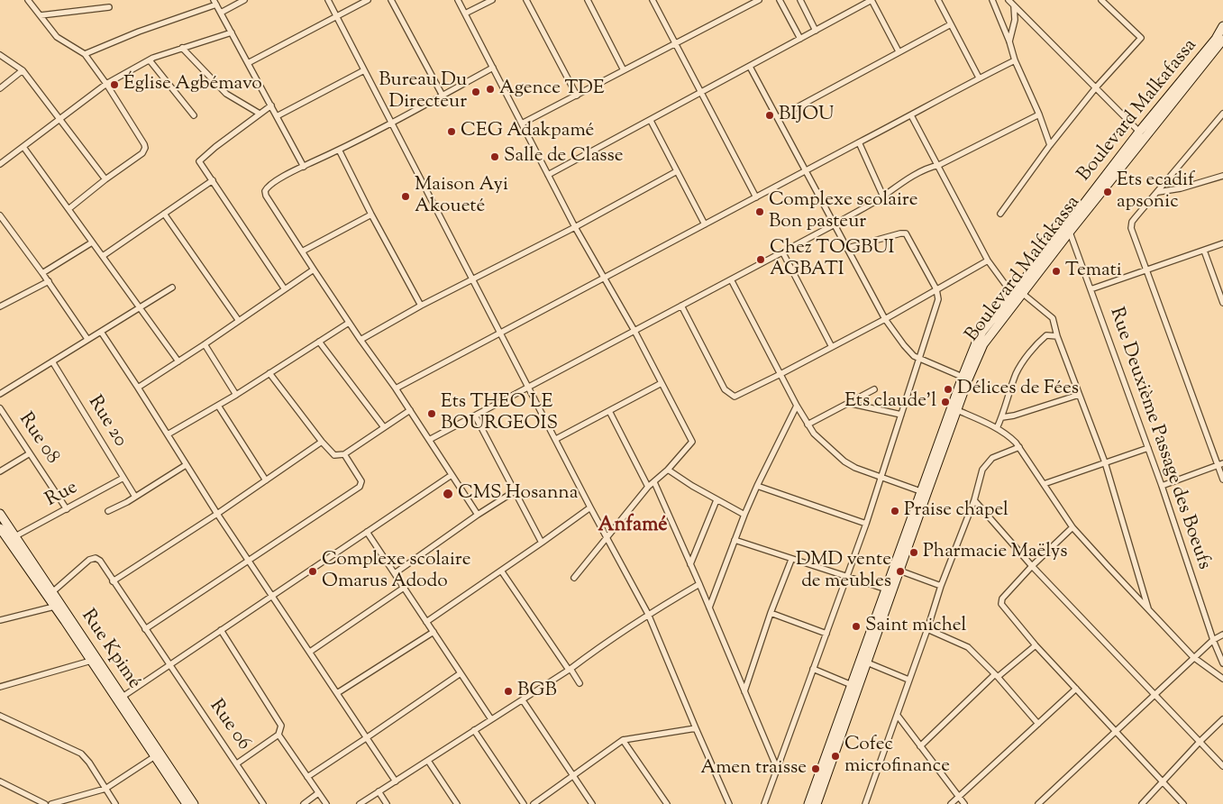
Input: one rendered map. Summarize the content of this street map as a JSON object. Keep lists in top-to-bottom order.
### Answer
{
  "streets": {
    "main road": ["Boulevard Malkafassa", "Boulevard Malfakassa", "Rue Kpimé"],
    "street": [
      "Rue 20",
      "Rue 08",
      "Rue Deuxième Passage des Boeufs",
      "Rue",
      "Rue 06"
    ]
  },
  "crossings": [
    ["Boulevard Malkafassa", "Boulevard Malfakassa"],
    ["Boulevard Malkafassa", "Rue Deuxième Passage des Boeufs"],
    ["Boulevard Malfakassa", "Rue Deuxième Passage des Boeufs"],
    ["Rue 20", "Rue"],
    ["Rue 08", "Rue"],
    ["Rue", "Rue Kpimé"],
    ["Rue Kpimé", "Rue 06"]
  ],
  "districts": ["Anfamé"],
  "places": [
    "Église Agbémavo",
    "Agence TDE",
    "Bureau Du Directeur",
    "BIJOU",
    "CEG Adakpamé",
    "Salle de Classe",
    "Ets ecadif apsonic",
    "Maison Ayi Akoueté",
    "Complexe scolaire Bon pasteur",
    "Chez TOGBUI AGBATI",
    "Temati",
    "Délices de Fées",
    "Ets claude'l",
    "Ets THEO LE BOURGEOIS",
    "CMS Hosanna",
    "Praise chapel",
    "Pharmacie Maëlys",
    "Complexe scolaire Omarus Adodo",
    "DMD vente de meubles",
    "Saint michel",
    "BGB",
    "Cofec microfinance",
    "Amen traisse"
  ]
}
